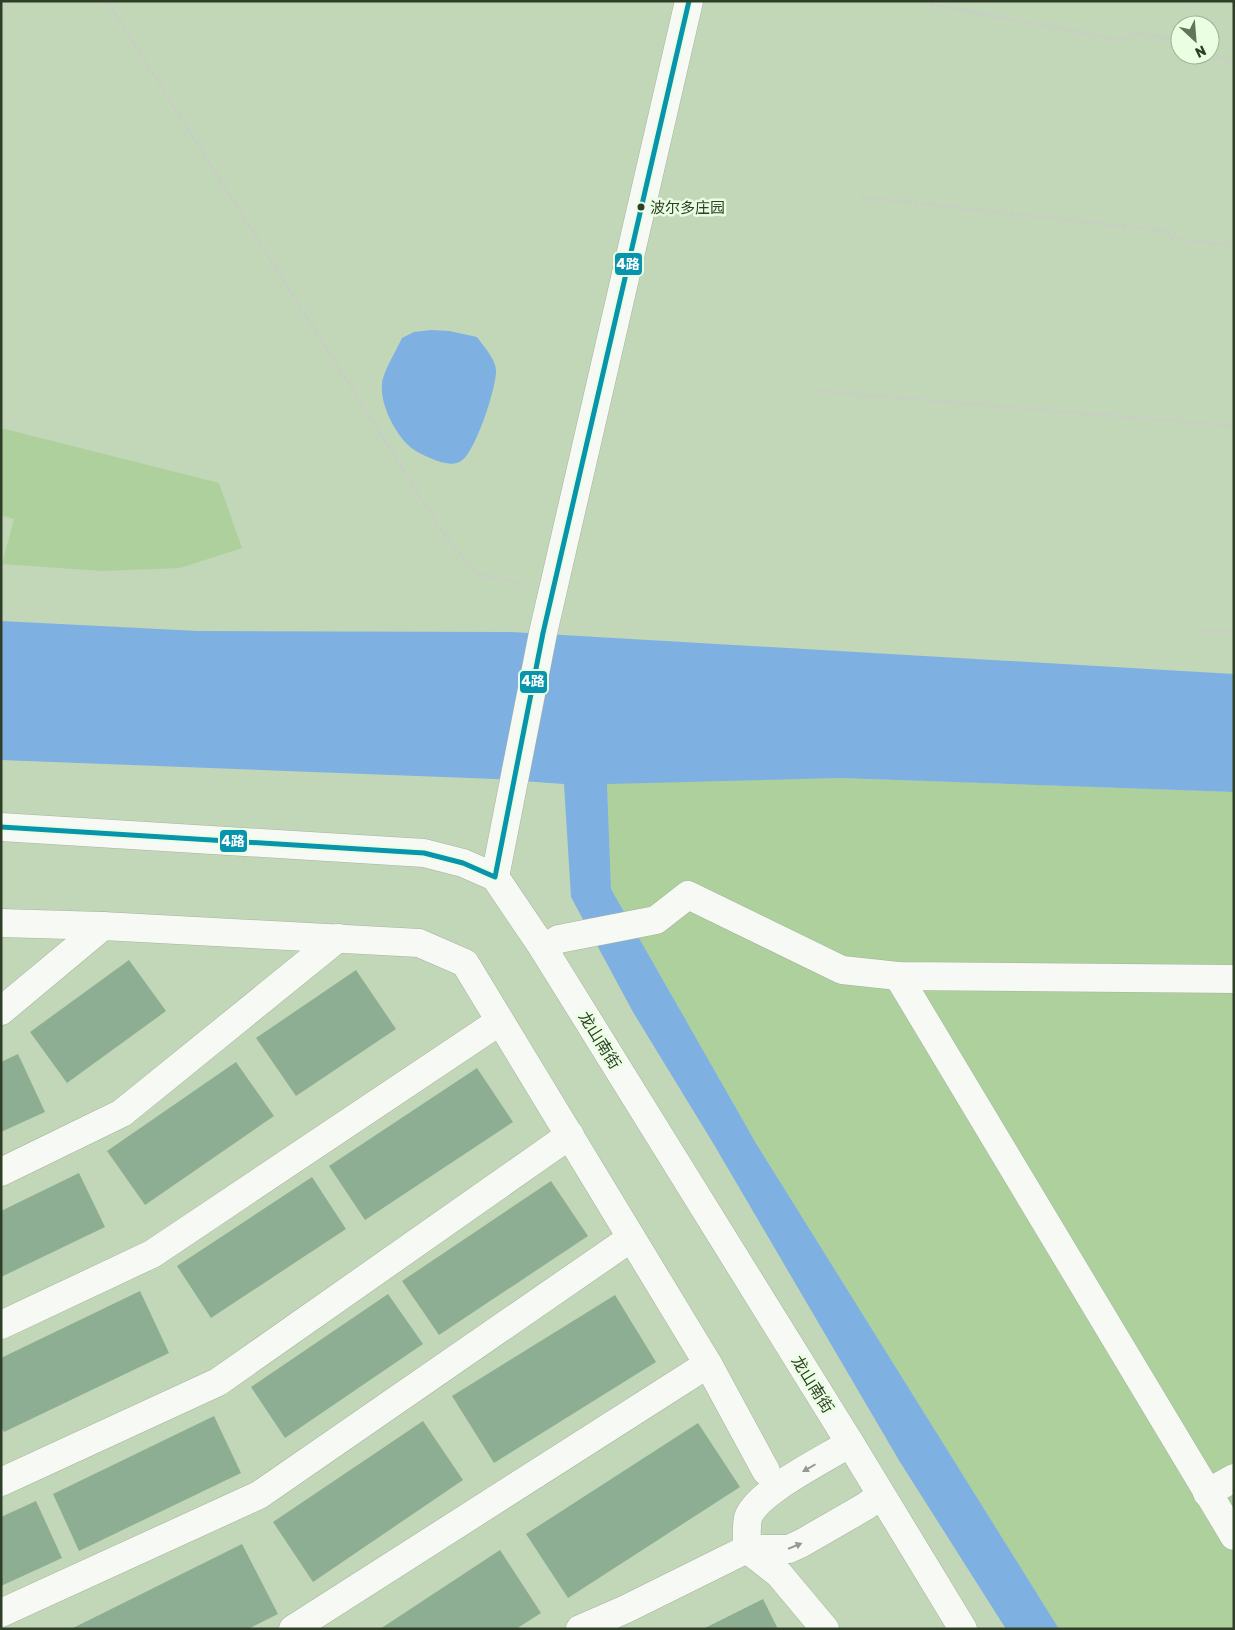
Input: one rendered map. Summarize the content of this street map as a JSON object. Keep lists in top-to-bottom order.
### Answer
{
  "streets": {
    "street": ["龙山南街"]
  },
  "places": ["波尔多庄园"],
  "lines": ["transit line 4路"],
  "north": "bottom right"
}
